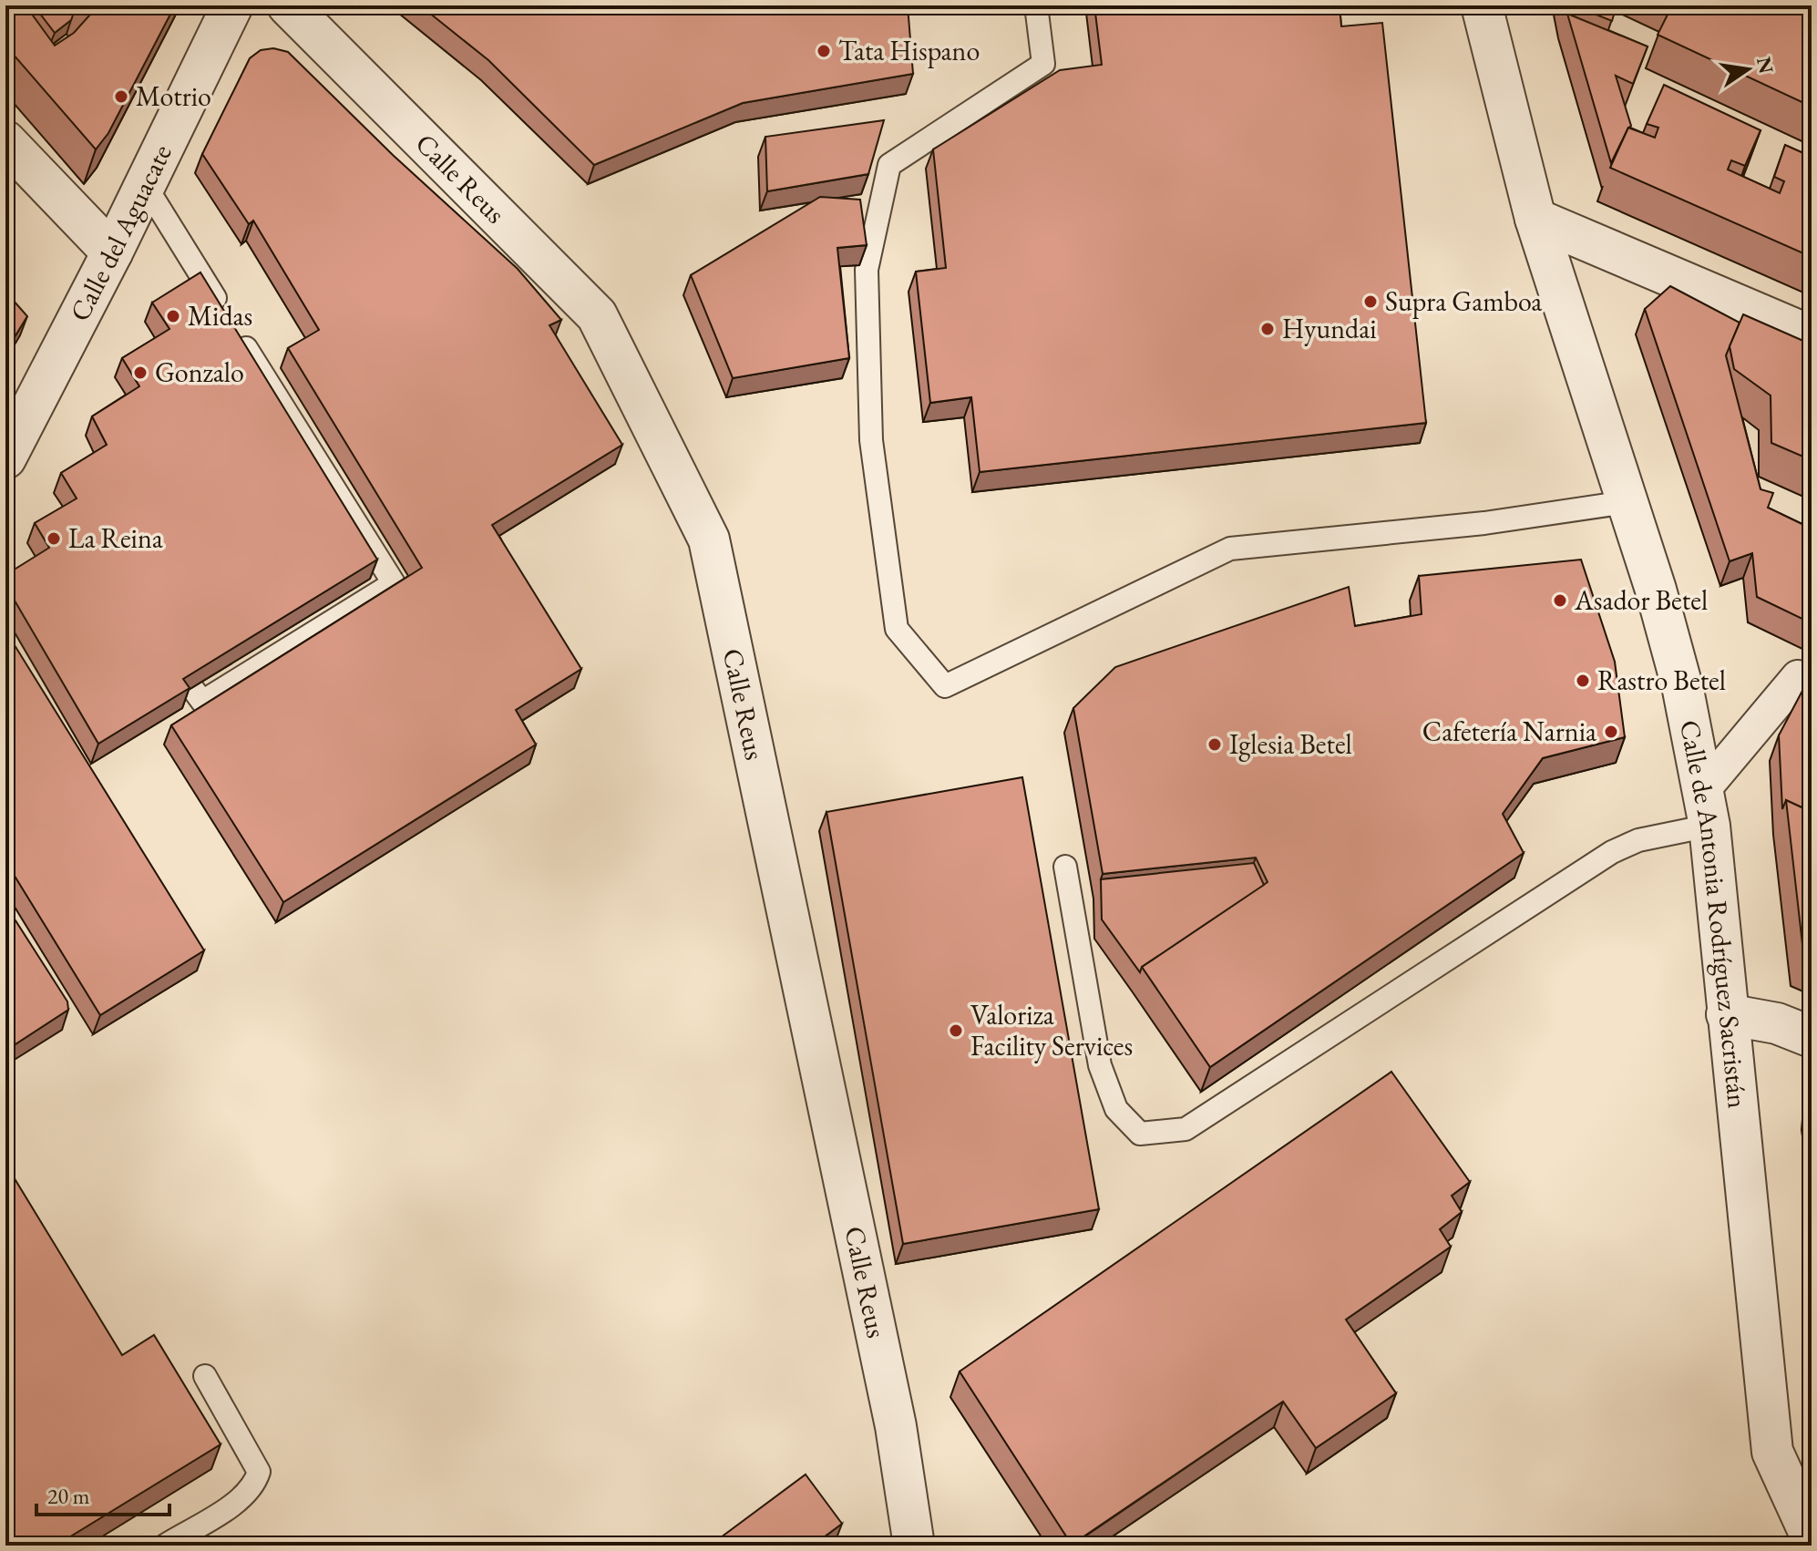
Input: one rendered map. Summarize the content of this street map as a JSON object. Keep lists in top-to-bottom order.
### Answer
{
  "streets": {
    "street": ["Calle Reus", "Calle del Aguacate", "Calle de Antonia Rodríguez Sacristán"]
  },
  "places": [
    "Tata Hispano",
    "Motrio",
    "Supra Gamboa",
    "Midas",
    "Hyundai",
    "Gonzalo",
    "La Reina",
    "Asador Betel",
    "Rastro Betel",
    "Cafetería Narnia",
    "Iglesia Betel",
    "Valoriza Facility Services"
  ],
  "scale_bar": "20 m",
  "north": "right"
}
